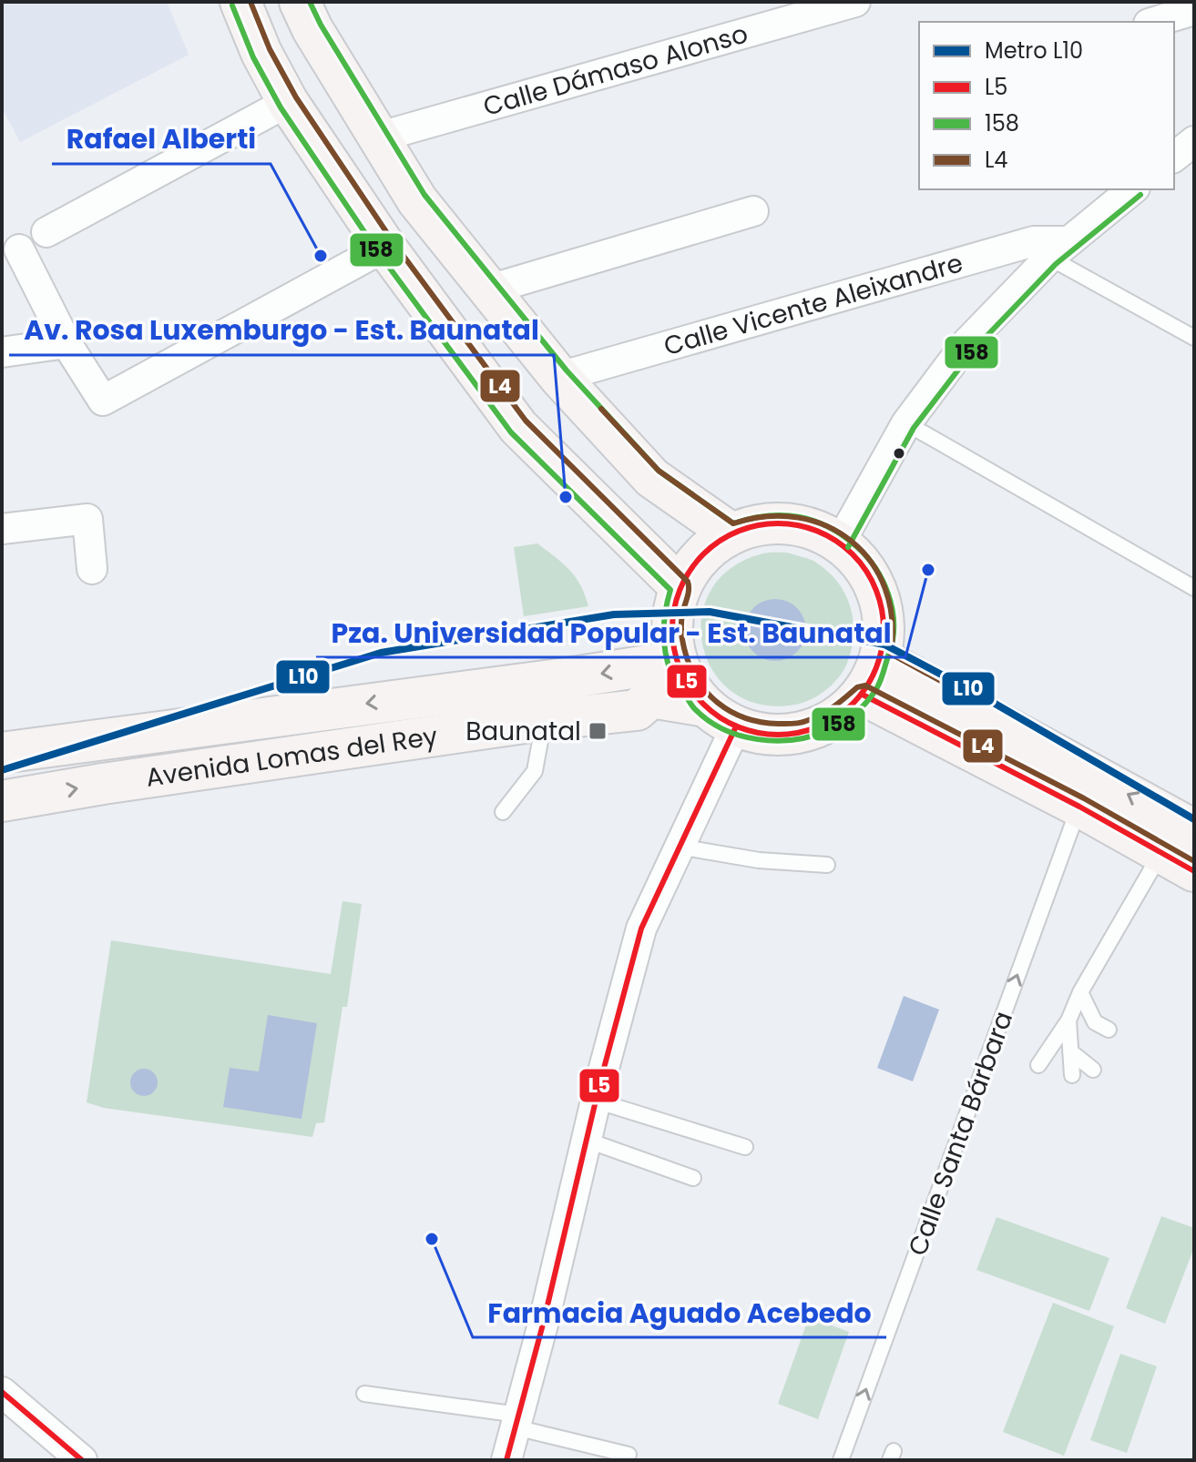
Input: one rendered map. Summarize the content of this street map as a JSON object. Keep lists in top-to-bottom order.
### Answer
{
  "streets": {
    "main road": ["Avenida Lomas del Rey"],
    "street": ["Calle Dámaso Alonso", "Calle Vicente Aleixandre"],
    "lane": ["Calle Santa Bárbara"]
  },
  "places": {
    "other": [
      "Rafael Alberti",
      "Av. Rosa Luxemburgo - Est. Baunatal",
      "Pza. Universidad Popular - Est. Baunatal",
      "Farmacia Aguado Acebedo"
    ],
    "transit": ["Baunatal"]
  },
  "lines": [
    "transit line 158",
    "transit line L4",
    "transit line L5",
    "metro line L10"
  ],
  "legend": [
    "Metro L10",
    "L5",
    "158",
    "L4"
  ]
}
